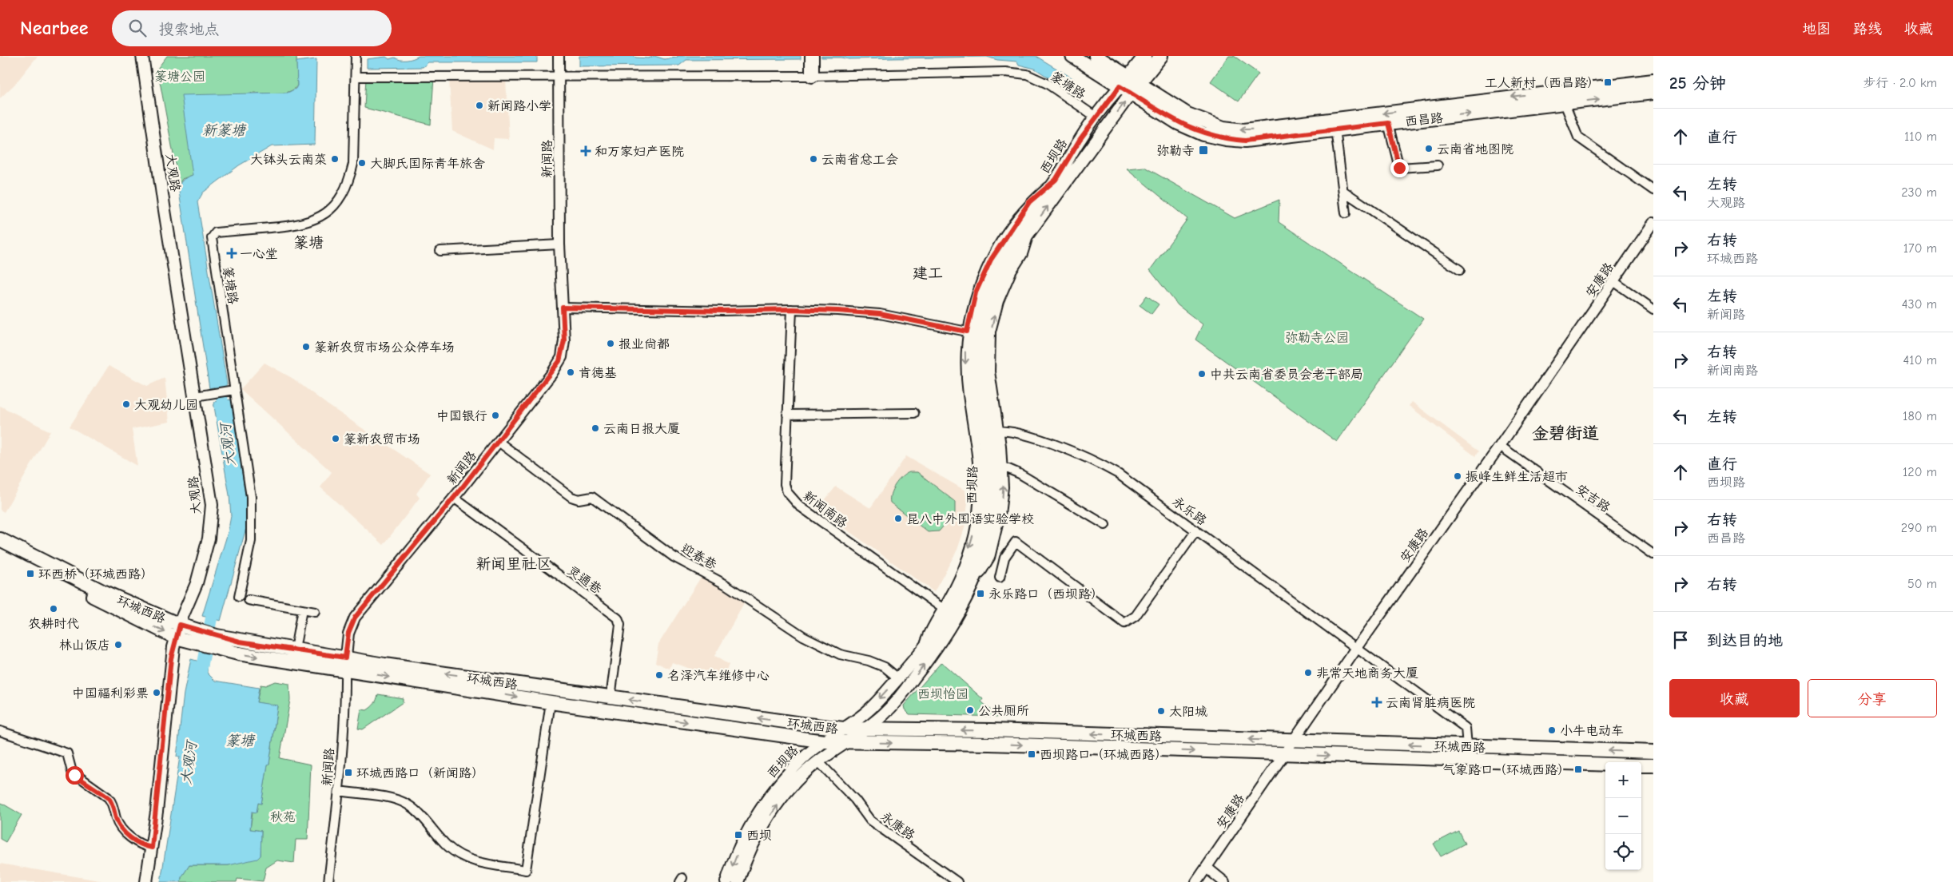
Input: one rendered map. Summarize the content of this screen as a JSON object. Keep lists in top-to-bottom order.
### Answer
{
  "streets": {
    "main road": [
      "西昌路",
      "西坝路",
      "大观路",
      "环城西路"
    ],
    "street": [
      "篆塘路",
      "新闻路",
      "安康路",
      "安吉路",
      "新闻南路",
      "永乐路",
      "迎春巷",
      "灵通巷",
      "永康路"
    ]
  },
  "crossings": [
    ["篆塘路", "西坝路"],
    ["篆塘路", "新闻路"],
    ["西昌路", "西坝路"],
    ["西坝路", "永乐路"],
    ["西坝路", "迎春巷"],
    ["西坝路", "环城西路"],
    ["西坝路", "永康路"],
    ["新闻路", "迎春巷"],
    ["新闻路", "灵通巷"],
    ["新闻路", "环城西路"],
    ["大观路", "环城西路"],
    ["安康路", "安吉路"],
    ["安康路", "永乐路"],
    ["安康路", "环城西路"],
    ["永乐路", "环城西路"],
    ["灵通巷", "环城西路"]
  ],
  "districts": [
    "篆塘",
    "建工",
    "金碧街道",
    "新闻里社区"
  ],
  "water": ["新篆塘", "大观河", "篆塘"],
  "parks": [
    "篆塘公园",
    "弥勒寺公园",
    "西坝怡园",
    "秋苑"
  ],
  "places": {
    "transit": [
      "工人新村（西昌路）",
      "弥勒寺",
      "环西桥（环城西路）",
      "永乐路口（西坝路）",
      "西坝路口（环城西路）",
      "气象路口（环城西路）",
      "环城西路口（新闻路）",
      "西坝"
    ],
    "other": [
      "新闻路小学",
      "云南省地图院",
      "大钵头云南菜",
      "云南省总工会",
      "大脚氏国际青年旅舍",
      "报业尚都",
      "篆新农贸市场公众停车场",
      "肯德基",
      "中共云南省委员会老干部局",
      "大观幼儿园",
      "中国银行",
      "云南日报大厦",
      "篆新农贸市场",
      "振峰生鲜生活超市",
      "昆八中外国语实验学校",
      "农耕时代",
      "林山饭店",
      "非常天地商务大厦",
      "名泽汽车维修中心",
      "中国福利彩票",
      "公共厕所",
      "太阳城",
      "小牛电动车"
    ],
    "health": ["和万家妇产医院", "一心堂", "云南肾脏病医院"]
  },
  "page": {
    "header": "Nearbee",
    "search": "搜索地点",
    "nav": ["地图", "路线", "收藏"],
    "heading": ["25 分钟", "步行 · 2.0 km"],
    "list": [
      ["直行", "110 m"],
      ["左转", "大观路", "230 m"],
      ["右转", "环城西路", "170 m"],
      ["左转", "新闻路", "430 m"],
      ["右转", "新闻南路", "410 m"],
      ["左转", "180 m"],
      ["直行", "西坝路", "120 m"],
      ["右转", "西昌路", "290 m"],
      ["右转", "50 m"],
      "到达目的地"
    ],
    "buttons": ["收藏", "分享"],
    "map_buttons": ["+", "−"]
  }
}
